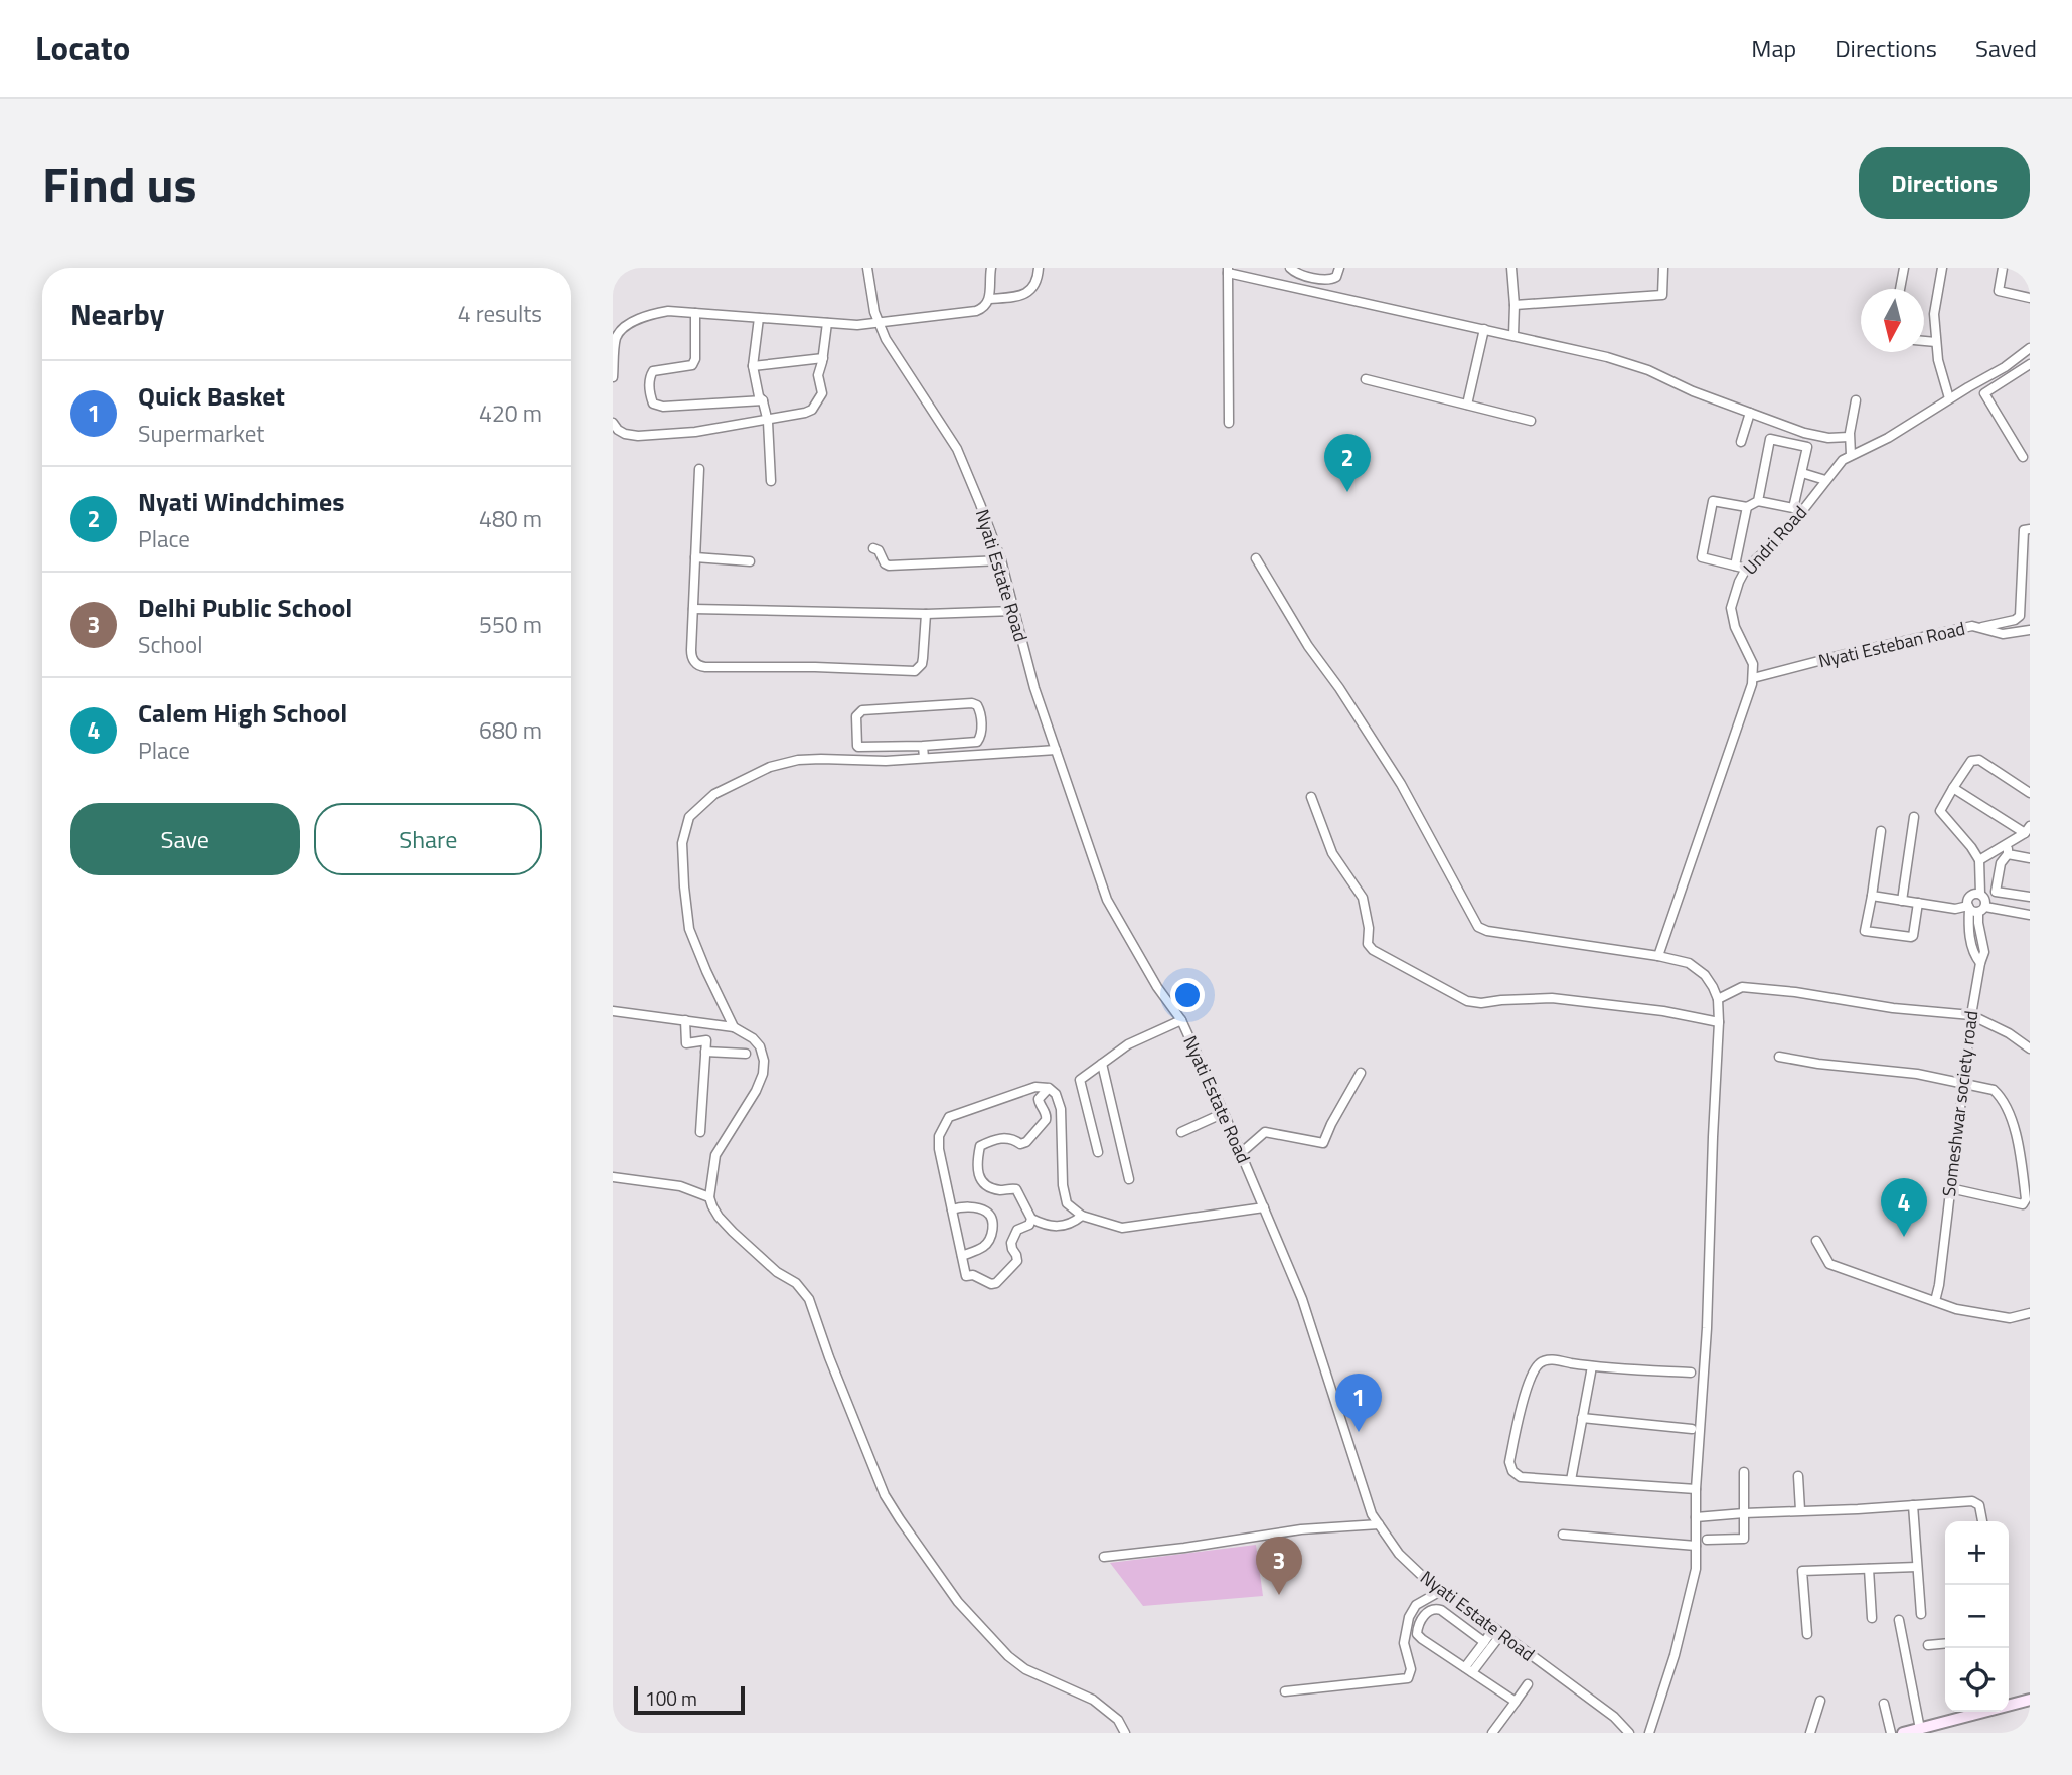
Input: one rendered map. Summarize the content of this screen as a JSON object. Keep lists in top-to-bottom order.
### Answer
{
  "streets": {
    "street": [
      "Undri Road",
      "Nyati Estate Road",
      "Nyati Esteban Road",
      "Someshwar society road"
    ]
  },
  "crossings": [
    ["Undri Road", "Nyati Esteban Road"]
  ],
  "scale_bar": "100 m",
  "north": "bottom",
  "page": {
    "header": "Locato",
    "nav": ["Map", "Directions", "Saved"],
    "title": "Find us",
    "buttons": [
      "Directions",
      ["Save", "Share"]
    ],
    "heading": ["Nearby", "4 results"],
    "list": [
      {
        "mark": "1",
        "name": "Quick Basket",
        "note": "Supermarket",
        "value": "420 m"
      },
      {
        "mark": "2",
        "name": "Nyati Windchimes",
        "note": "Place",
        "value": "480 m"
      },
      {
        "mark": "3",
        "name": "Delhi Public School",
        "note": "School",
        "value": "550 m"
      },
      {
        "mark": "4",
        "name": "Calem High School",
        "note": "Place",
        "value": "680 m"
      }
    ],
    "pins": [
      "2",
      "4",
      "1",
      "3"
    ],
    "map_buttons": ["+", "−"],
    "scale": "100 m"
  }
}
